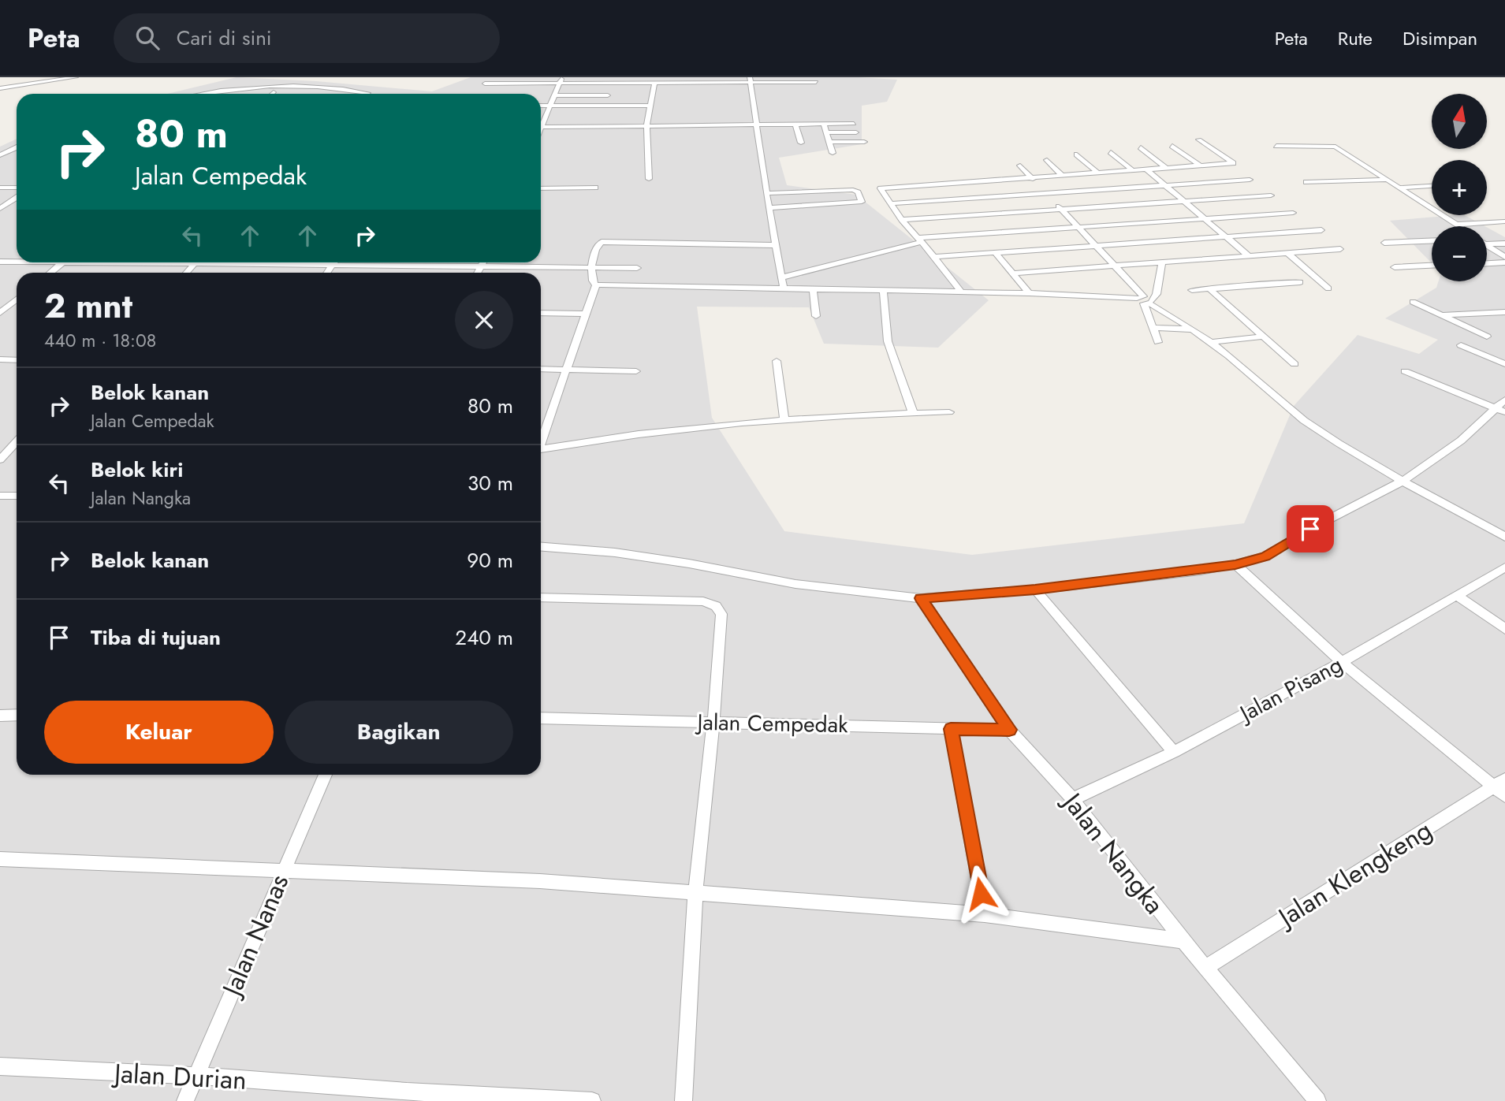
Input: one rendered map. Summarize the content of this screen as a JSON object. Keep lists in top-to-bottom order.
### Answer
{
  "streets": {
    "street": [
      "Jalan Pisang",
      "Jalan Cempedak",
      "Jalan Nangka",
      "Jalan Klengkeng",
      "Jalan Nanas",
      "Jalan Durian"
    ]
  },
  "crossings": [
    ["Jalan Pisang", "Jalan Nangka"],
    ["Jalan Cempedak", "Jalan Nangka"],
    ["Jalan Nangka", "Jalan Klengkeng"],
    ["Jalan Nanas", "Jalan Durian"]
  ],
  "north": "top",
  "page": {
    "header": "Peta",
    "search": "Cari di sini",
    "nav": ["Peta", "Rute", "Disimpan"],
    "map_buttons": ["+", "−"],
    "turn": ["80 m", "Jalan Cempedak"],
    "heading": ["2 mnt", "440 m · 18:08"],
    "list": [
      {
        "name": "Belok kanan",
        "note": "Jalan Cempedak",
        "value": "80 m"
      },
      {
        "name": "Belok kiri",
        "note": "Jalan Nangka",
        "value": "30 m"
      },
      {
        "name": "Belok kanan",
        "value": "90 m"
      },
      {
        "name": "Tiba di tujuan",
        "value": "240 m"
      }
    ],
    "buttons": ["Keluar", "Bagikan"]
  }
}
